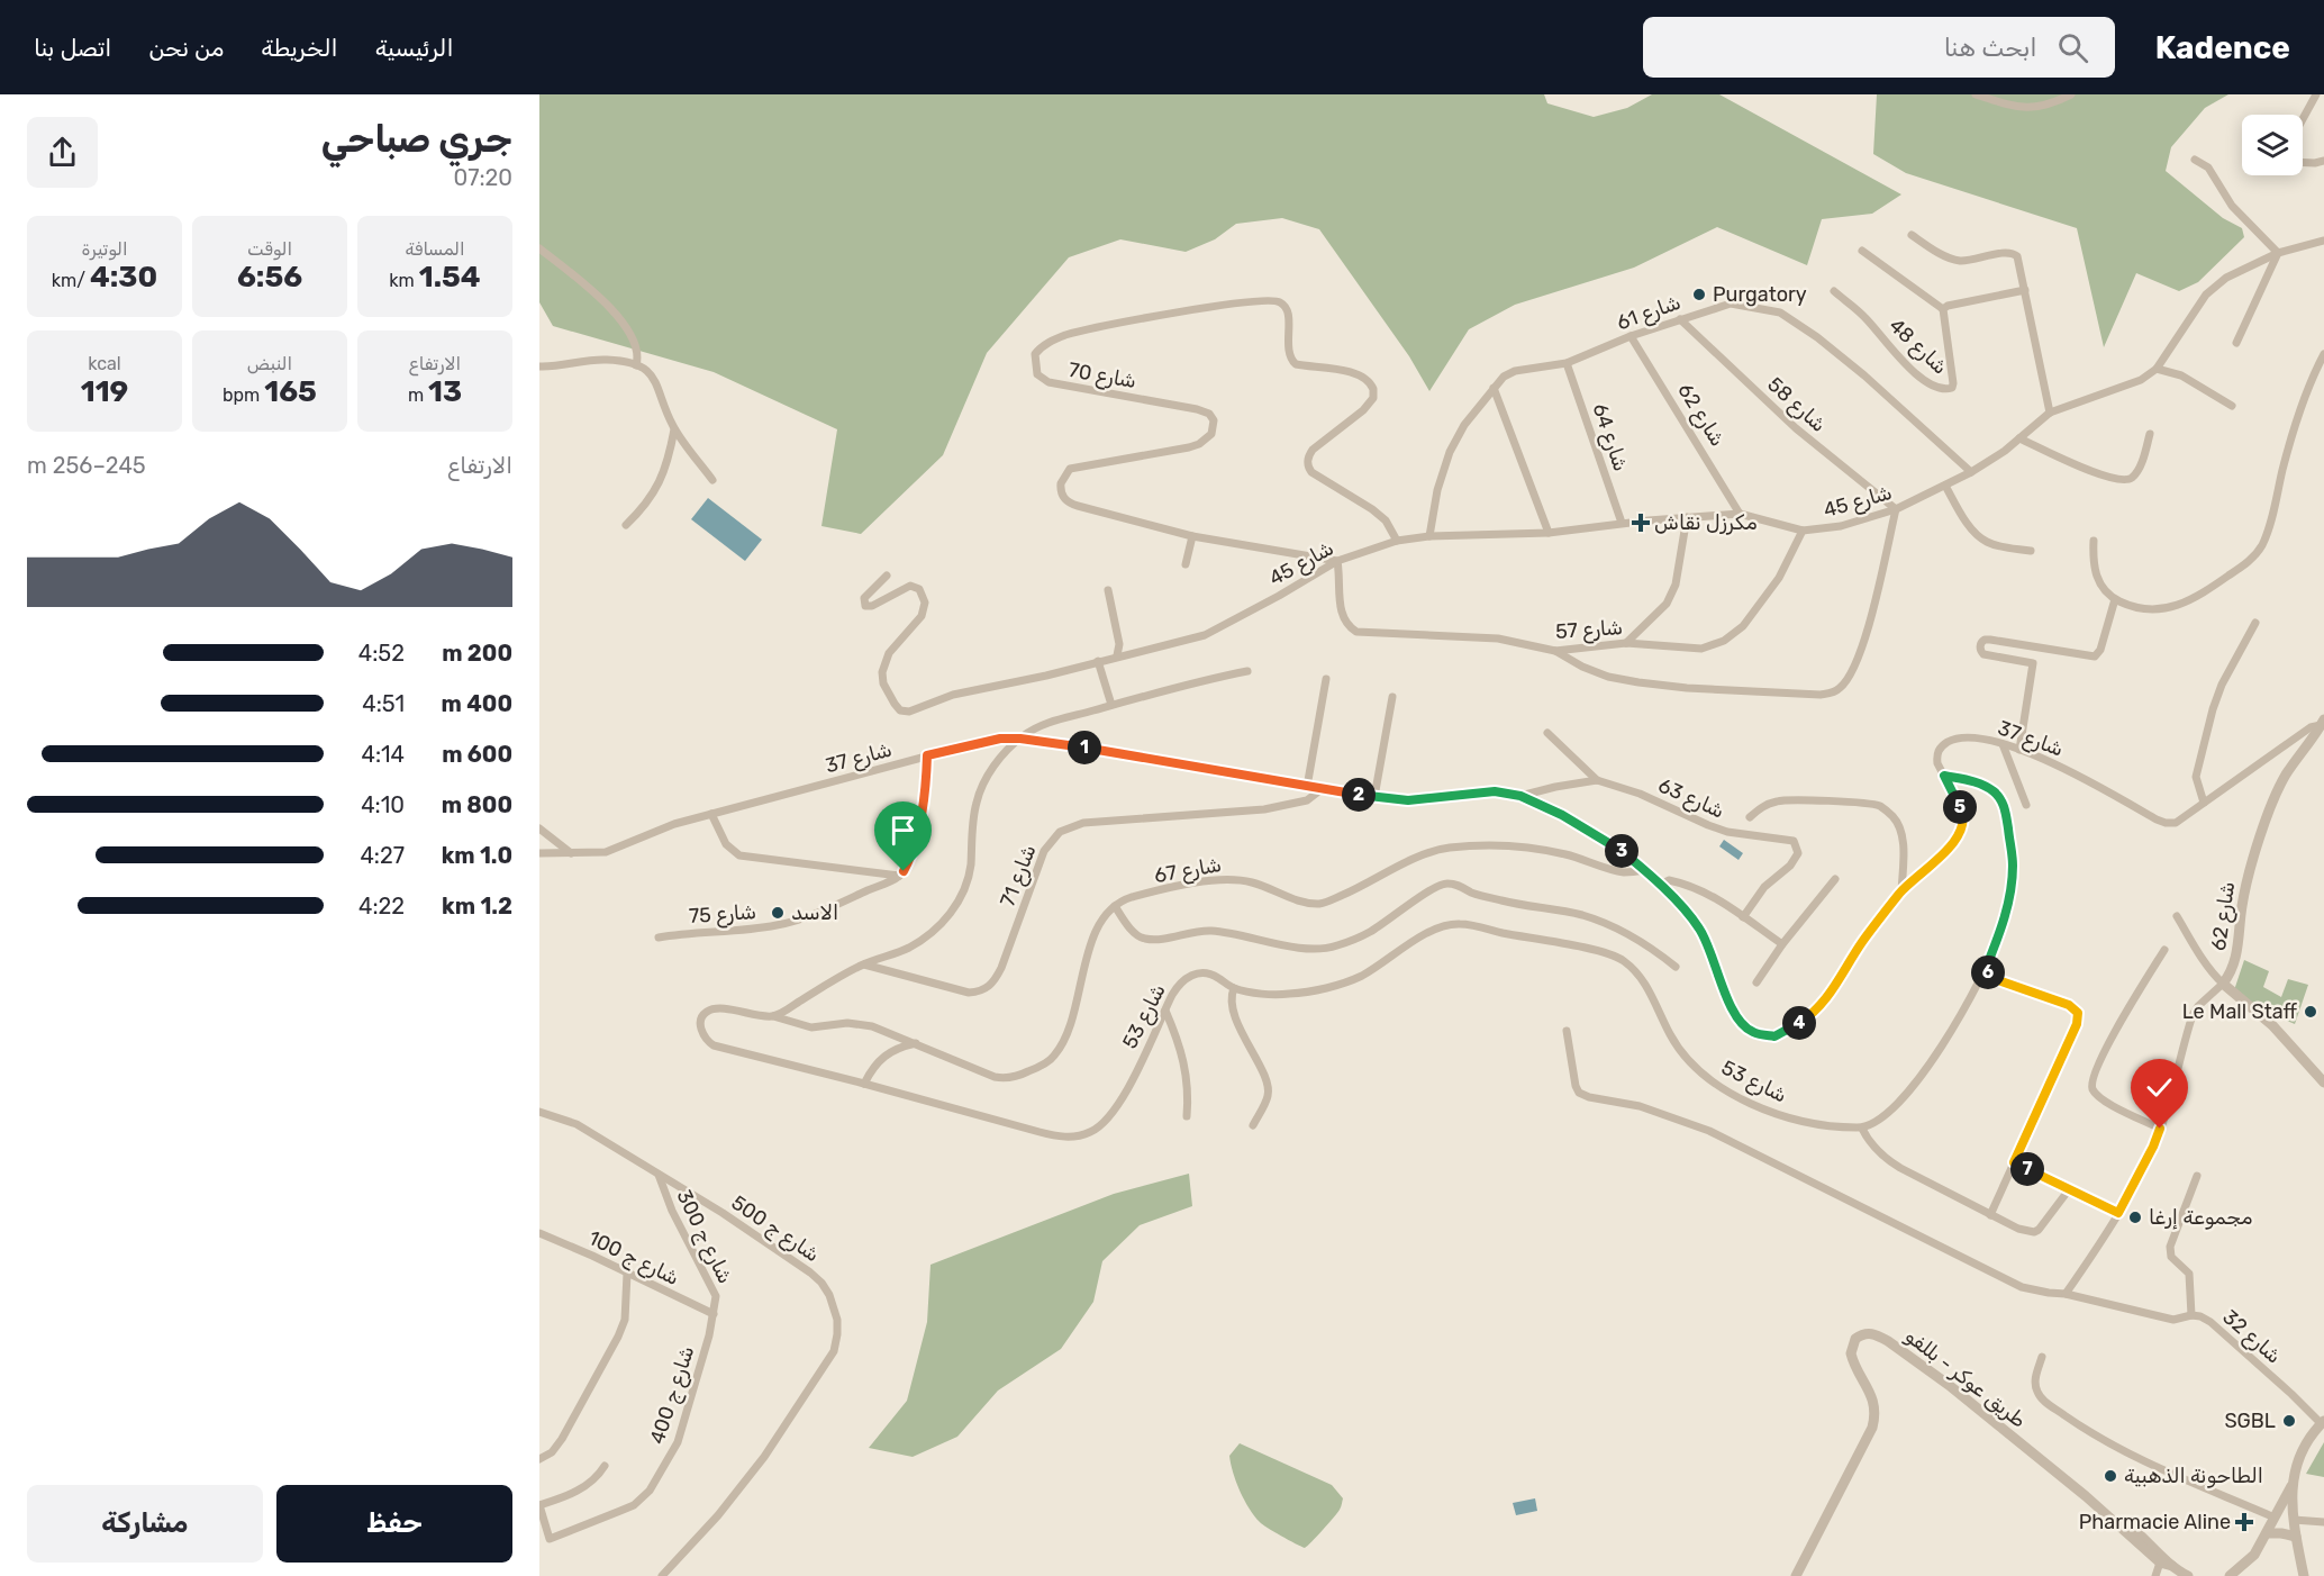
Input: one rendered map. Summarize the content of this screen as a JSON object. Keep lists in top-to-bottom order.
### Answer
{
  "streets": {
    "street": [
      "شارع 61",
      "شارع 48",
      "شارع 70",
      "شارع 58",
      "شارع 62",
      "شارع 64",
      "شارع 45",
      "شارع 57",
      "شارع 37",
      "شارع 63",
      "شارع 67",
      "شارع 71",
      "شارع 75",
      "شارع 53",
      "شارع ج 500",
      "شارع ج 300",
      "شارع ج 100",
      "شارع 32",
      "طريق عوكر - بللفو",
      "شارع ج 400"
    ]
  },
  "crossings": [
    ["شارع 61", "شارع 58"],
    ["شارع 61", "شارع 62"],
    ["شارع 61", "شارع 64"],
    ["شارع 61", "شارع 45"],
    ["شارع 70", "شارع 45"],
    ["شارع 70", "شارع 57"],
    ["شارع 58", "شارع 45"],
    ["شارع 62", "شارع 45"],
    ["شارع 62", "شارع 37"],
    ["شارع 62", "شارع 32"],
    ["شارع 64", "شارع 45"],
    ["شارع 45", "شارع 57"],
    ["شارع 37", "شارع 63"],
    ["شارع 37", "شارع 67"],
    ["شارع 37", "شارع 71"],
    ["شارع ج 500", "شارع ج 300"],
    ["شارع ج 300", "شارع ج 100"],
    ["شارع ج 300", "شارع ج 400"],
    ["شارع ج 100", "شارع ج 400"]
  ],
  "places": {
    "other": [
      "Purgatory",
      "الاسد",
      "Le Mall Staff",
      "مجموعة إرغا",
      "SGBL",
      "الطاحونة الذهبية"
    ],
    "health": ["مكرزل نقاش", "Pharmacie Aline"]
  },
  "page": {
    "header": "Kadence",
    "search": "ابحث هنا",
    "nav": [
      "الرئيسية",
      "الخريطة",
      "من نحن",
      "اتصل بنا"
    ],
    "heading": ["جري صباحي", "07:20"],
    "stats": [
      ["المسافة", "1.54 km"],
      ["الوقت", "6:56"],
      ["الوتيرة", "4:30 /km"],
      ["الارتفاع", "13 m"],
      ["النبض", "165 bpm"],
      ["kcal", "119"]
    ],
    "chart": ["الارتفاع", "245–256 m"],
    "list": [
      {
        "name": "200 m",
        "note": "4:52"
      },
      {
        "name": "400 m",
        "note": "4:51"
      },
      {
        "name": "600 m",
        "note": "4:14"
      },
      {
        "name": "800 m",
        "note": "4:10"
      },
      {
        "name": "1.0 km",
        "note": "4:27"
      },
      {
        "name": "1.2 km",
        "note": "4:22"
      }
    ],
    "pins": [
      "1",
      "2",
      "5",
      "3",
      "6",
      "4",
      "7"
    ],
    "buttons": ["حفظ", "مشاركة"]
  }
}
